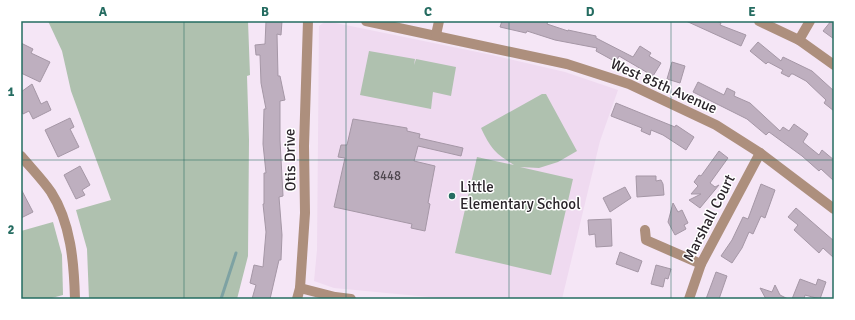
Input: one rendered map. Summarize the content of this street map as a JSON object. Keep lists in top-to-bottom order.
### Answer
{
  "streets": {
    "street": ["West 85th Avenue", "Otis Drive", "Marshall Court"]
  },
  "crossings": [
    ["West 85th Avenue", "Marshall Court"]
  ],
  "places": ["Little Elementary School"],
  "house_numbers": ["8448"],
  "grid": {
    "columns": [
      "A",
      "B",
      "C",
      "D",
      "E"
    ],
    "rows": ["1", "2"]
  }
}
